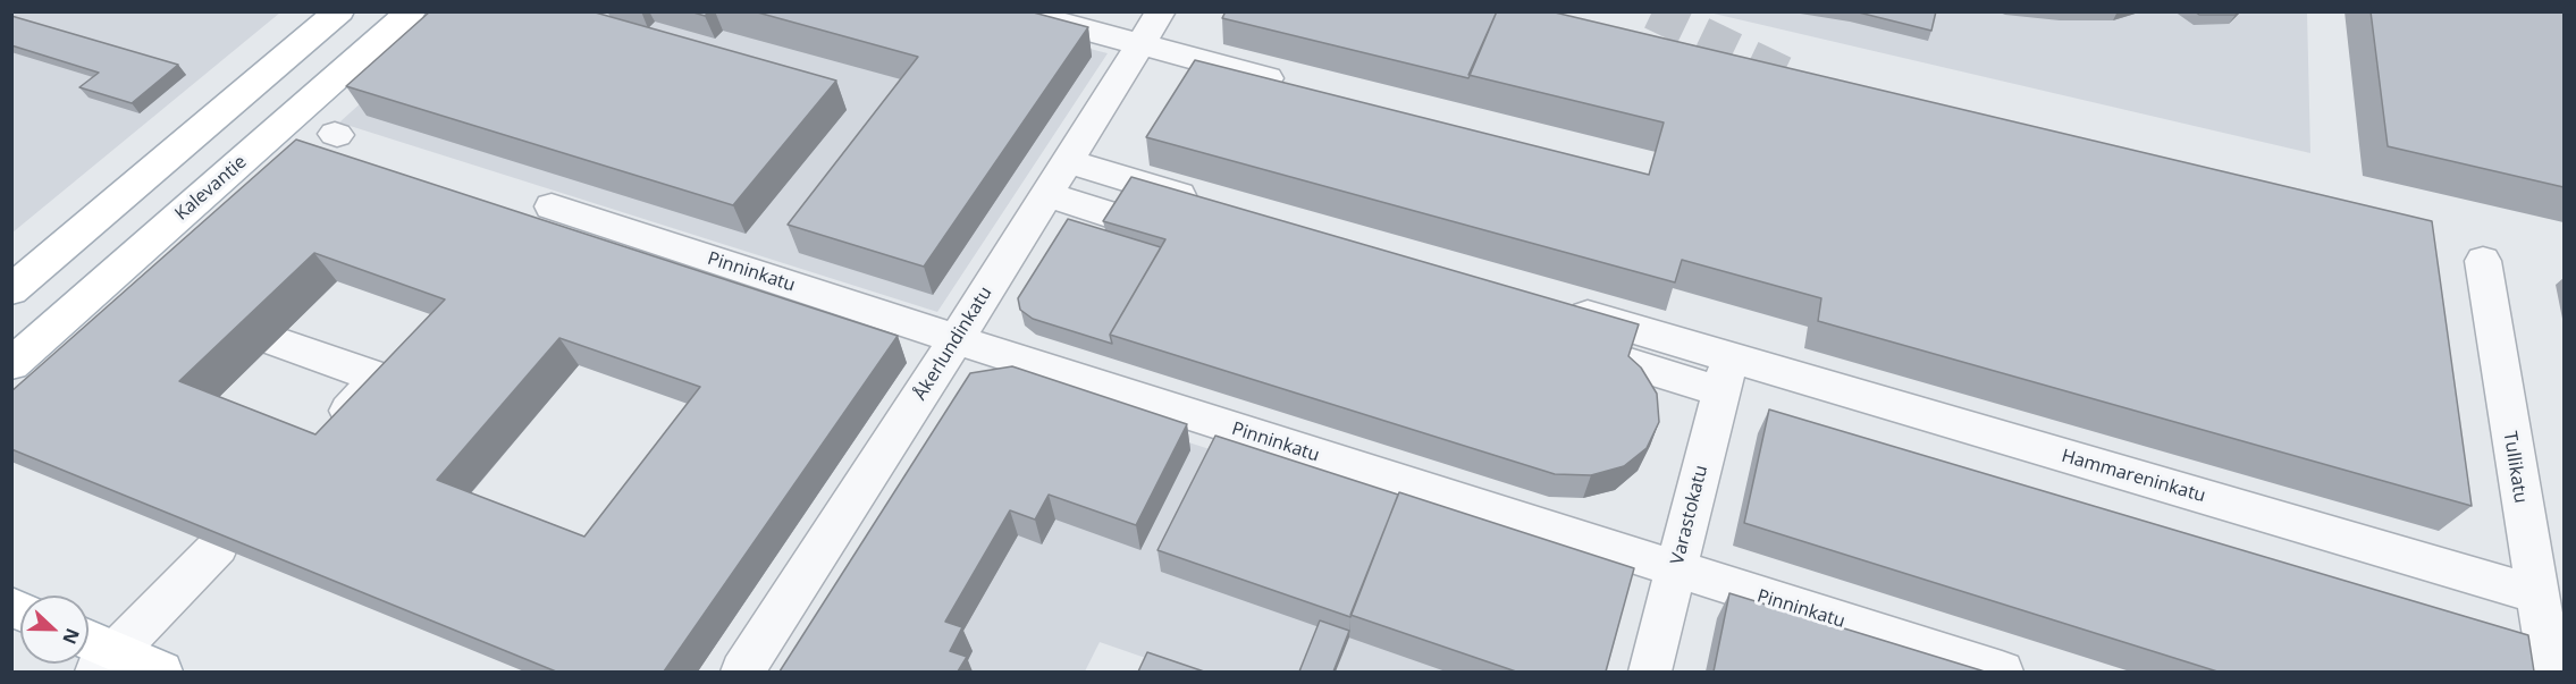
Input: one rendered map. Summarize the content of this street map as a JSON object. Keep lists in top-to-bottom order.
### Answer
{
  "streets": {
    "main road": ["Kalevantie"],
    "street": [
      "Pinninkatu",
      "Åkerlundinkatu",
      "Tullikatu",
      "Hammareninkatu",
      "Varastokatu"
    ]
  },
  "crossings": [
    ["Pinninkatu", "Åkerlundinkatu"],
    ["Pinninkatu", "Varastokatu"],
    ["Tullikatu", "Hammareninkatu"],
    ["Hammareninkatu", "Varastokatu"]
  ],
  "north": "right"
}
